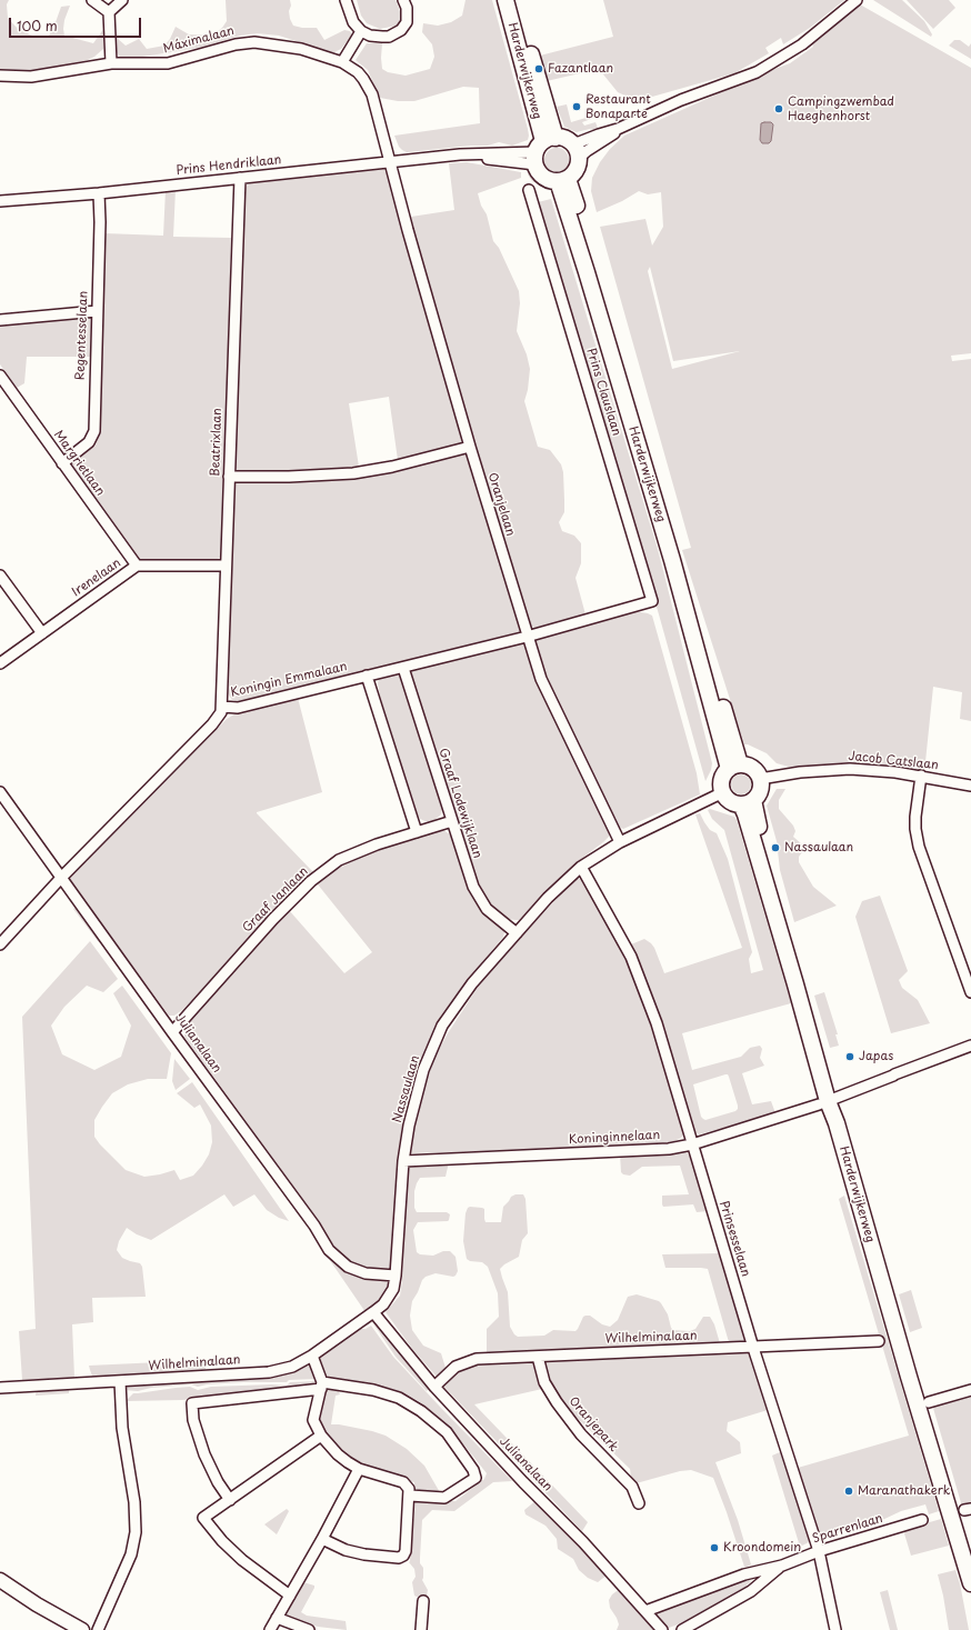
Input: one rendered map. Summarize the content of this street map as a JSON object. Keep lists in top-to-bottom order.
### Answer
{
  "streets": {
    "main road": ["Harderwijkerweg"],
    "street": [
      "Máximalaan",
      "Prins Hendriklaan",
      "Regentesselaan",
      "Prins Clauslaan",
      "Beatrixlaan",
      "Margrietlaan",
      "Oranjelaan",
      "Irenelaan",
      "Koningin Emmalaan",
      "Jacob Catslaan",
      "Graaf Lodewijklaan",
      "Graaf Janlaan",
      "Julianalaan",
      "Nassaulaan",
      "Koninginnelaan",
      "Prinsesselaan",
      "Wilhelminalaan",
      "Oranjepark",
      "Sparrenlaan"
    ]
  },
  "crossings": [
    ["Máximalaan", "Prins Hendriklaan"],
    ["Máximalaan", "Oranjelaan"],
    ["Harderwijkerweg", "Prins Hendriklaan"],
    ["Harderwijkerweg", "Jacob Catslaan"],
    ["Harderwijkerweg", "Nassaulaan"],
    ["Harderwijkerweg", "Koninginnelaan"],
    ["Prins Hendriklaan", "Regentesselaan"],
    ["Prins Hendriklaan", "Beatrixlaan"],
    ["Prins Hendriklaan", "Oranjelaan"],
    ["Regentesselaan", "Margrietlaan"],
    ["Prins Clauslaan", "Koningin Emmalaan"],
    ["Beatrixlaan", "Irenelaan"],
    ["Beatrixlaan", "Koningin Emmalaan"],
    ["Margrietlaan", "Irenelaan"],
    ["Oranjelaan", "Koningin Emmalaan"],
    ["Oranjelaan", "Nassaulaan"],
    ["Koningin Emmalaan", "Graaf Lodewijklaan"],
    ["Koningin Emmalaan", "Julianalaan"],
    ["Jacob Catslaan", "Nassaulaan"],
    ["Graaf Lodewijklaan", "Graaf Janlaan"],
    ["Graaf Lodewijklaan", "Nassaulaan"],
    ["Graaf Janlaan", "Julianalaan"],
    ["Julianalaan", "Nassaulaan"],
    ["Julianalaan", "Wilhelminalaan"],
    ["Julianalaan", "Sparrenlaan"],
    ["Nassaulaan", "Koninginnelaan"],
    ["Nassaulaan", "Prinsesselaan"],
    ["Nassaulaan", "Wilhelminalaan"],
    ["Koninginnelaan", "Prinsesselaan"],
    ["Prinsesselaan", "Wilhelminalaan"],
    ["Prinsesselaan", "Sparrenlaan"],
    ["Wilhelminalaan", "Oranjepark"]
  ],
  "places": [
    "Fazantlaan",
    "Restaurant Bonaparte",
    "Campingzwembad Haeghenhorst",
    "Nassaulaan",
    "Japas",
    "Maranathakerk",
    "Kroondomein"
  ],
  "scale_bar": "100 m"
}
